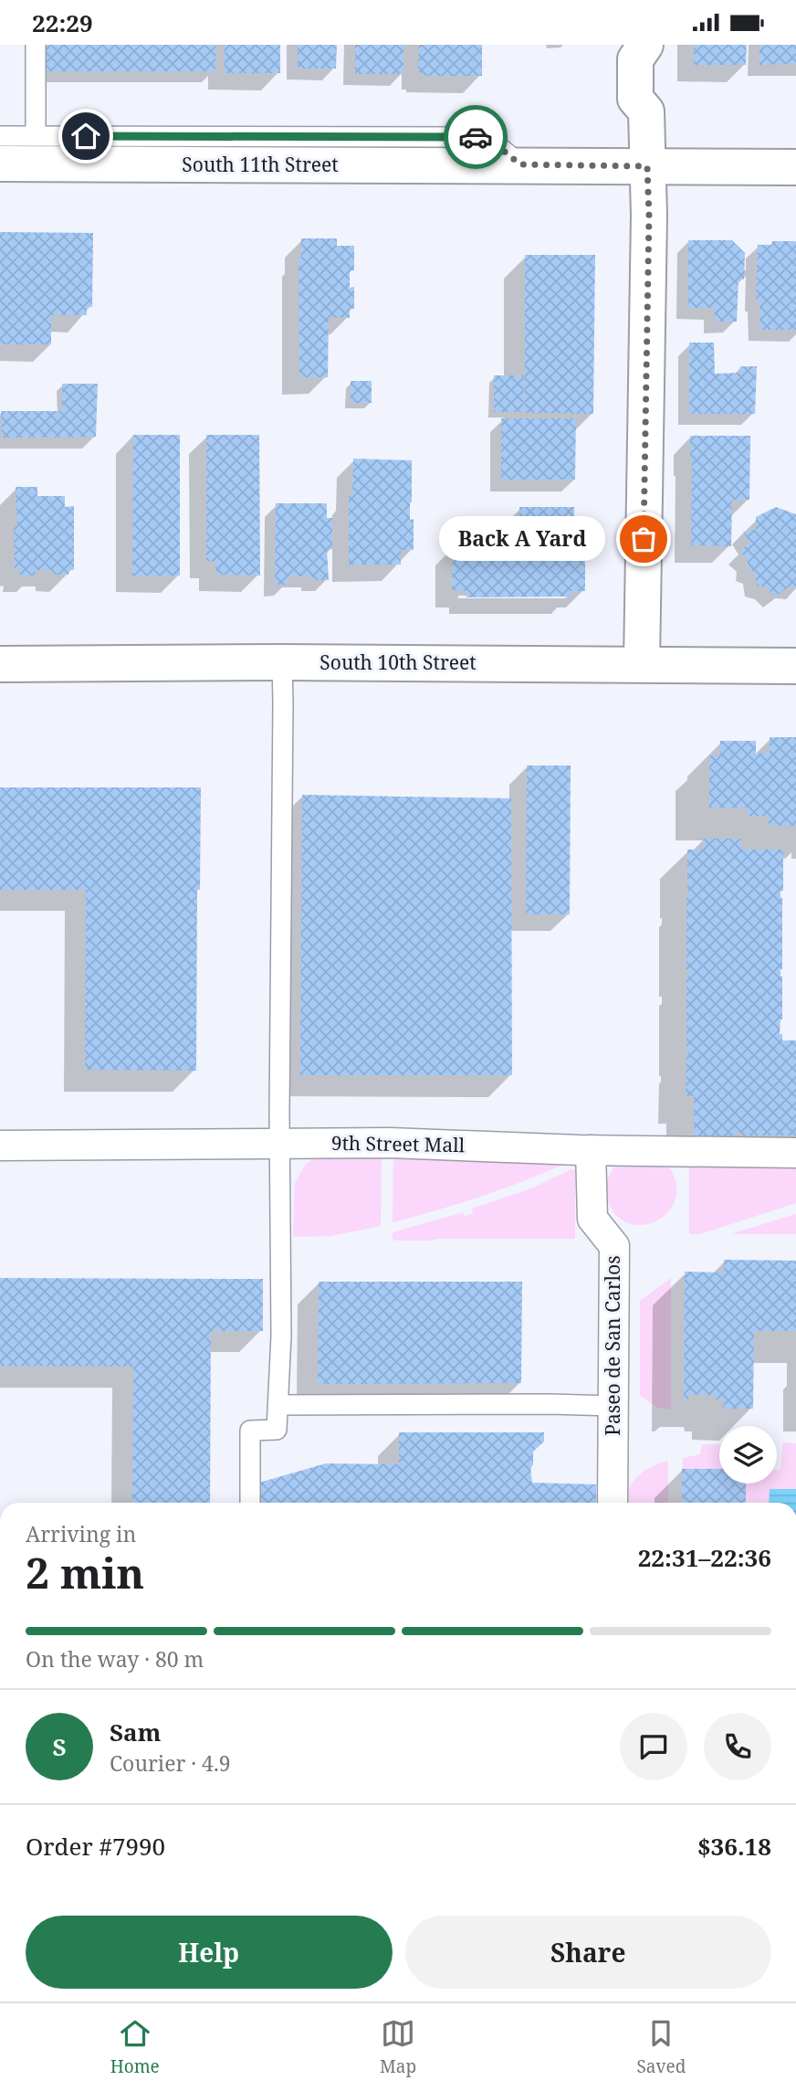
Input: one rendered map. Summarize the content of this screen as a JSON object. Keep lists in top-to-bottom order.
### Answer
{
  "streets": {
    "main road": ["South 11th Street", "South 10th Street"],
    "street": ["9th Street Mall", "Paseo de San Carlos"]
  },
  "crossings": [
    ["9th Street Mall", "Paseo de San Carlos"]
  ],
  "places": ["Back A Yard"],
  "page": {
    "status": "22:29",
    "bubble": "Back A Yard",
    "heading": ["2 min", "Arriving in", "22:31–22:36"],
    "panel": [
      "Sam",
      "Courier · 4.9",
      "Order #7990",
      "$36.18"
    ],
    "bar": "On the way · 80 m",
    "round": "S",
    "buttons": ["Help", "Share"],
    "tabs": ["Home", "Map", "Saved"]
  }
}
